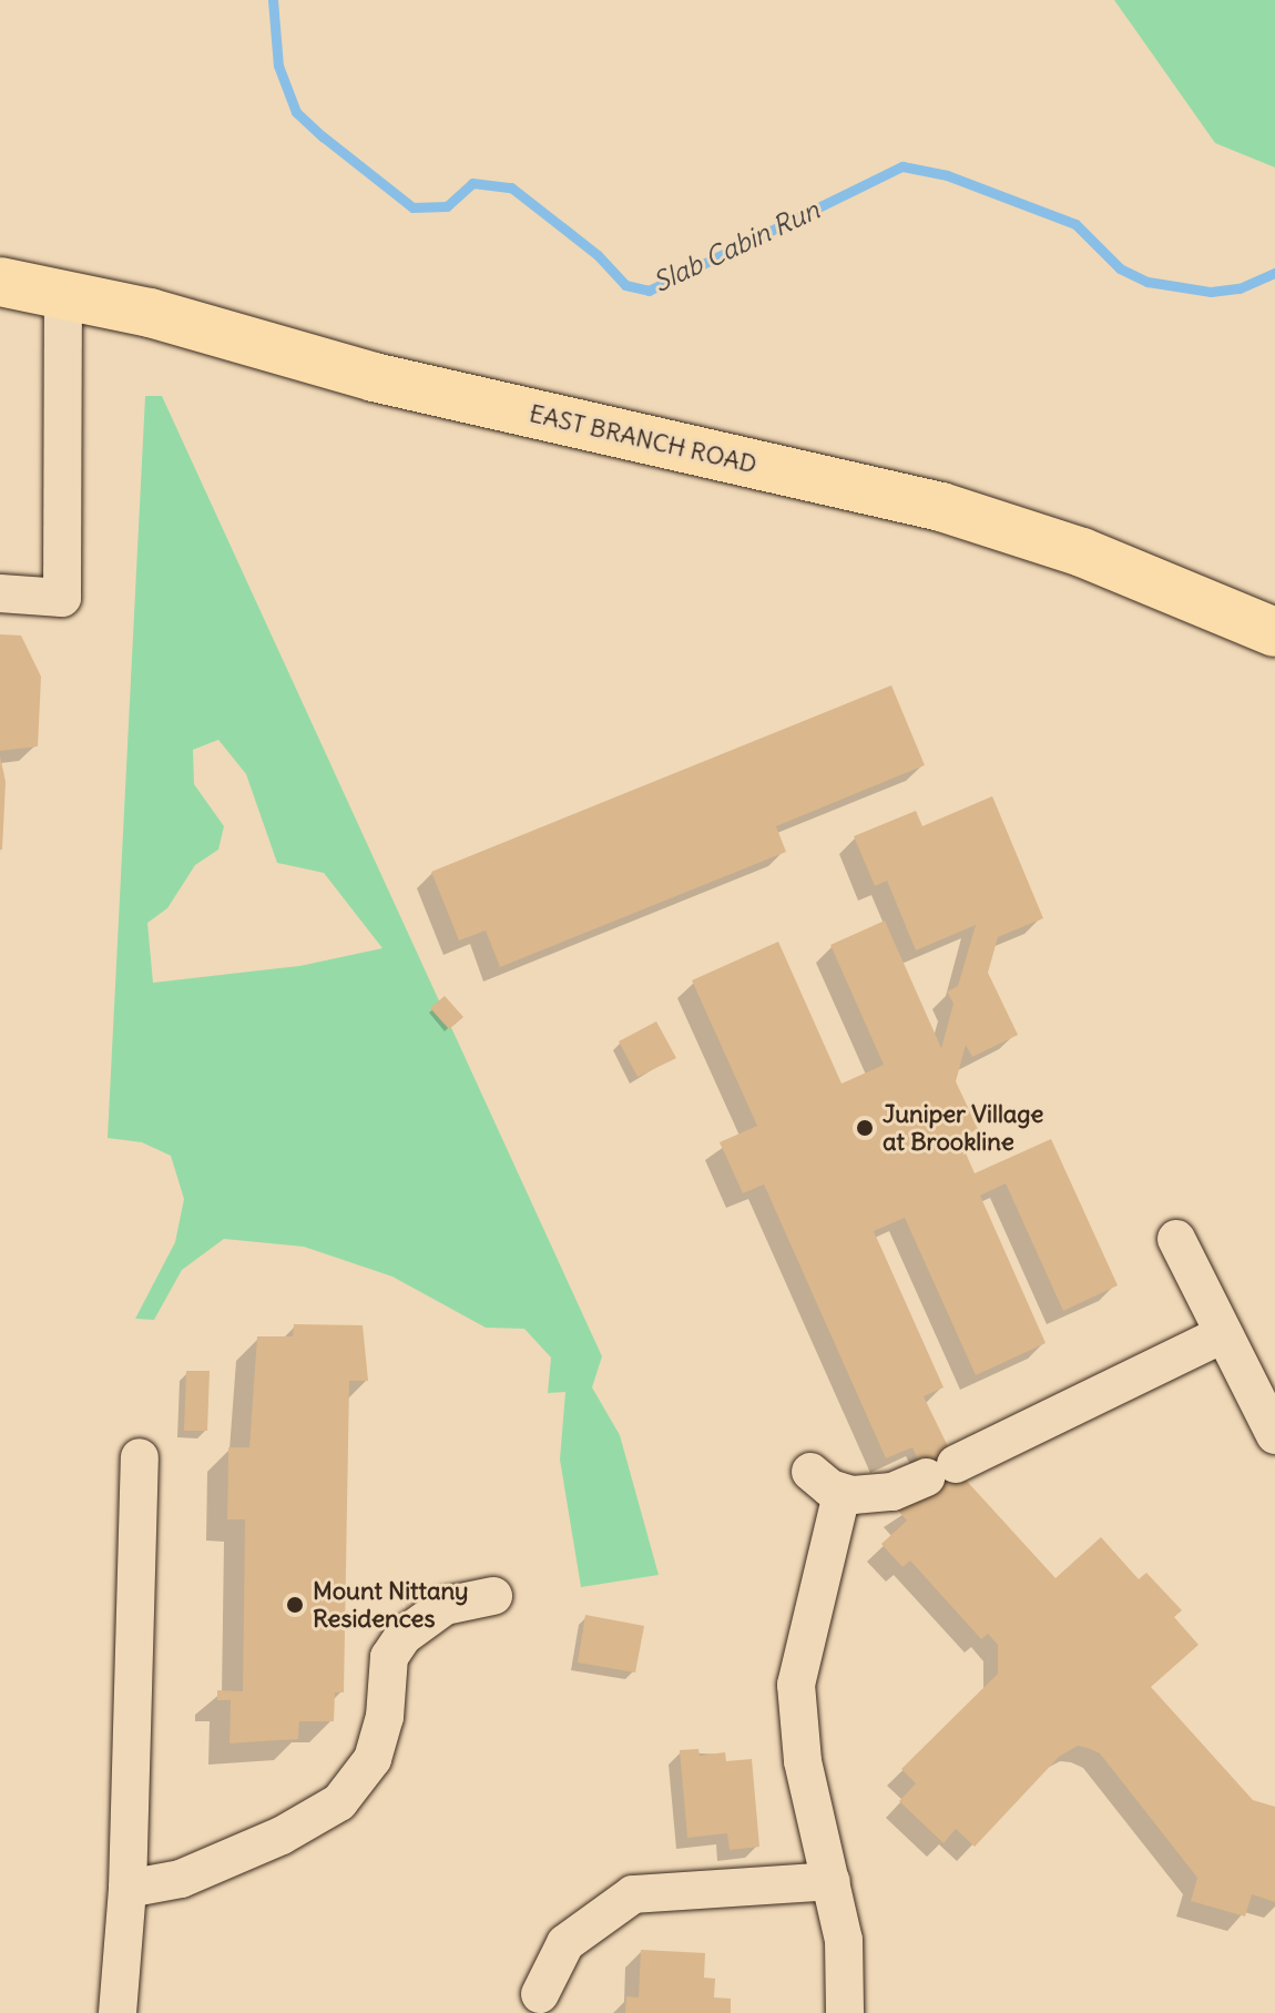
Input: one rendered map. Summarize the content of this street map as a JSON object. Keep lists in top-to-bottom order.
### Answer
{
  "streets": {
    "main road": ["EAST BRANCH ROAD"]
  },
  "water": ["Slab Cabin Run"],
  "places": ["Juniper Village at Brookline", "Mount Nittany Residences"]
}
